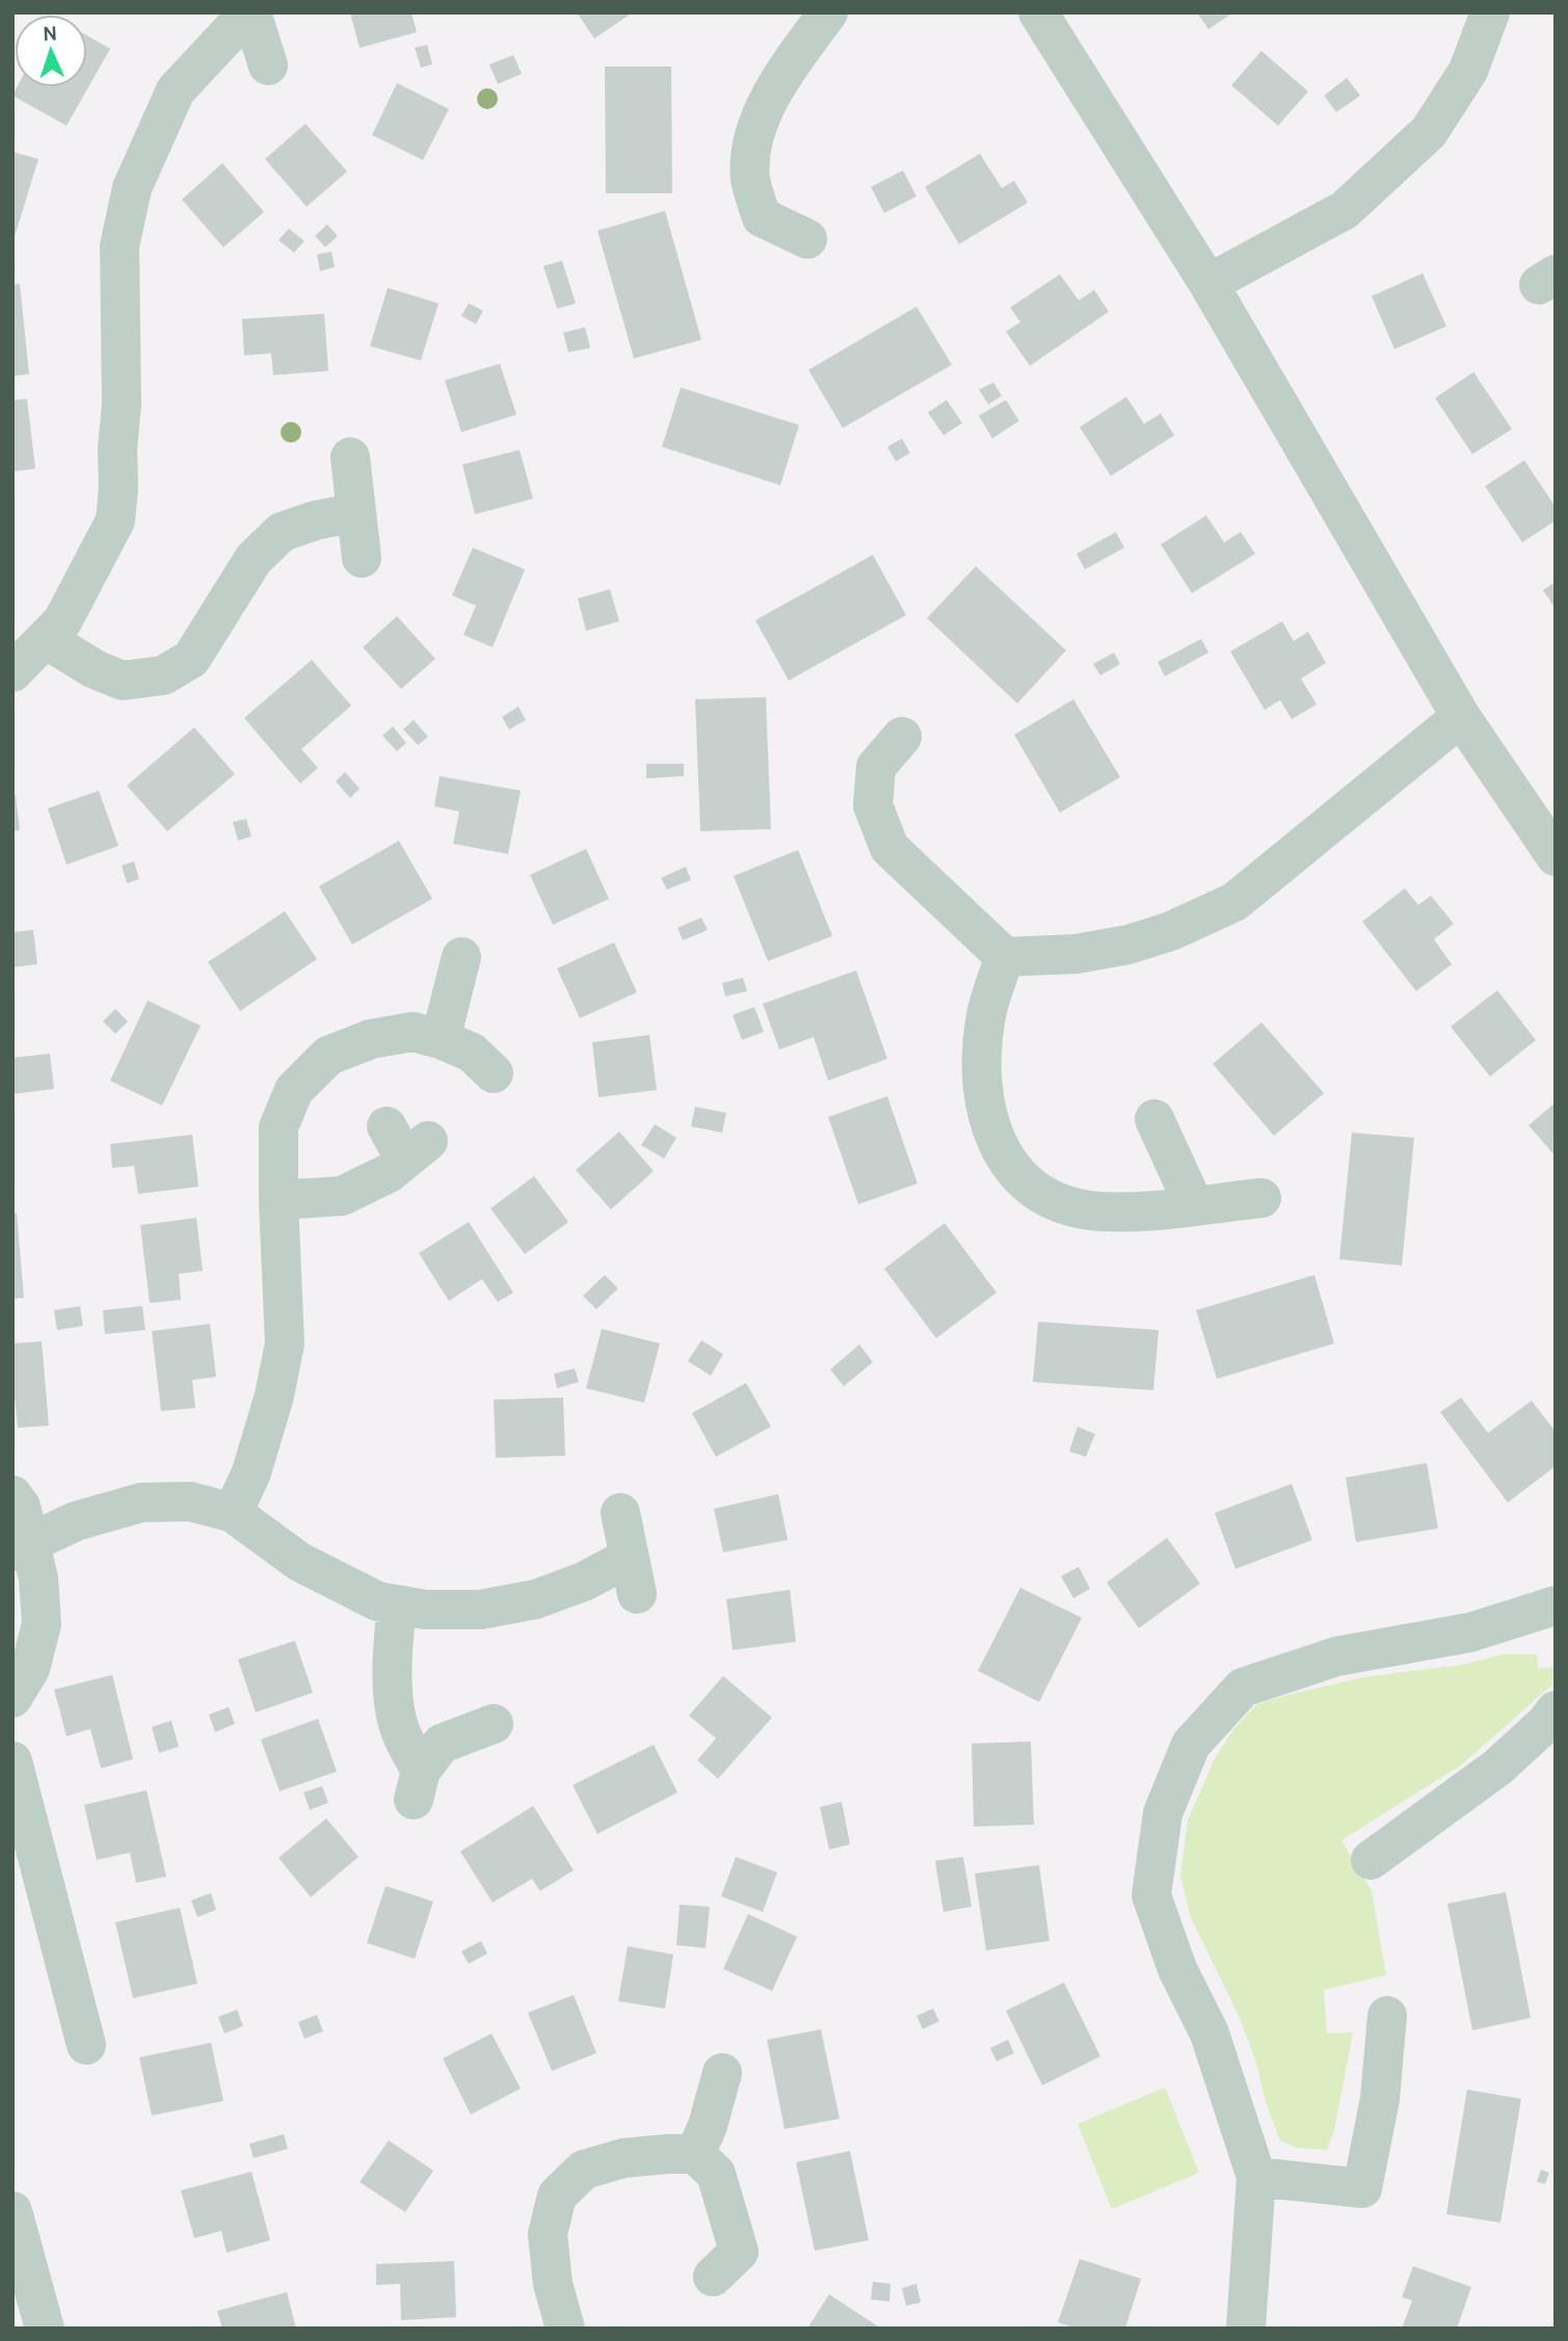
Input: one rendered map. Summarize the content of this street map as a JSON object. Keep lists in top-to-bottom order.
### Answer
{
  "north": "top"
}
